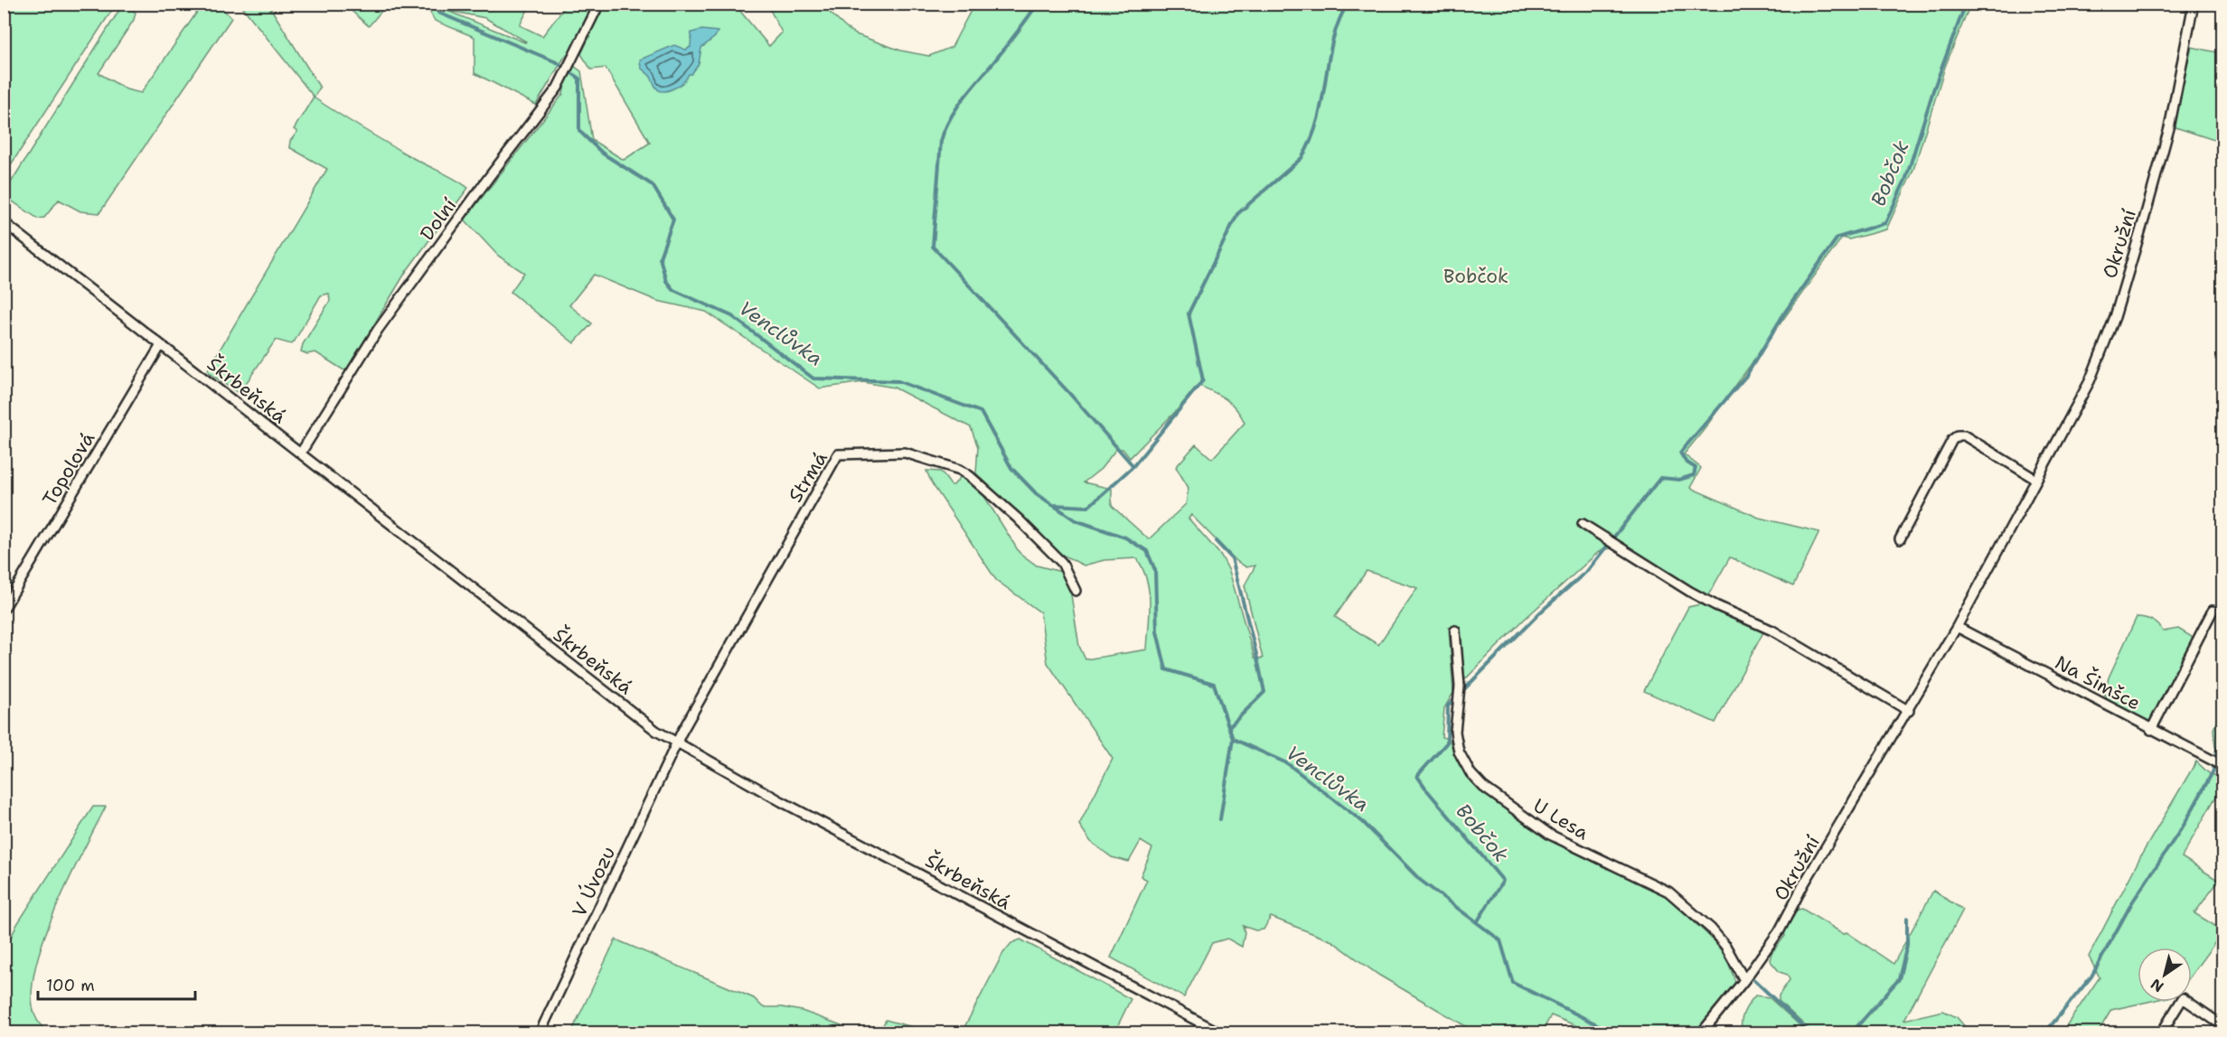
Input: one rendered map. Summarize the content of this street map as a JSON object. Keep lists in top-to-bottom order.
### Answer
{
  "streets": {
    "street": [
      "Dolní",
      "Okružní",
      "Škrbeňská",
      "Topolová",
      "Strmá",
      "Na Šimšce",
      "U Lesa",
      "V Úvozu"
    ]
  },
  "crossings": [
    ["Dolní", "Škrbeňská"],
    ["Okružní", "Na Šimšce"],
    ["Okružní", "U Lesa"],
    ["Škrbeňská", "Topolová"],
    ["Škrbeňská", "Strmá"],
    ["Škrbeňská", "V Úvozu"],
    ["Strmá", "V Úvozu"]
  ],
  "water": ["Bobčok", "Venclůvka"],
  "parks": ["Bobčok"],
  "scale_bar": "100 m",
  "north": "bottom left"
}
